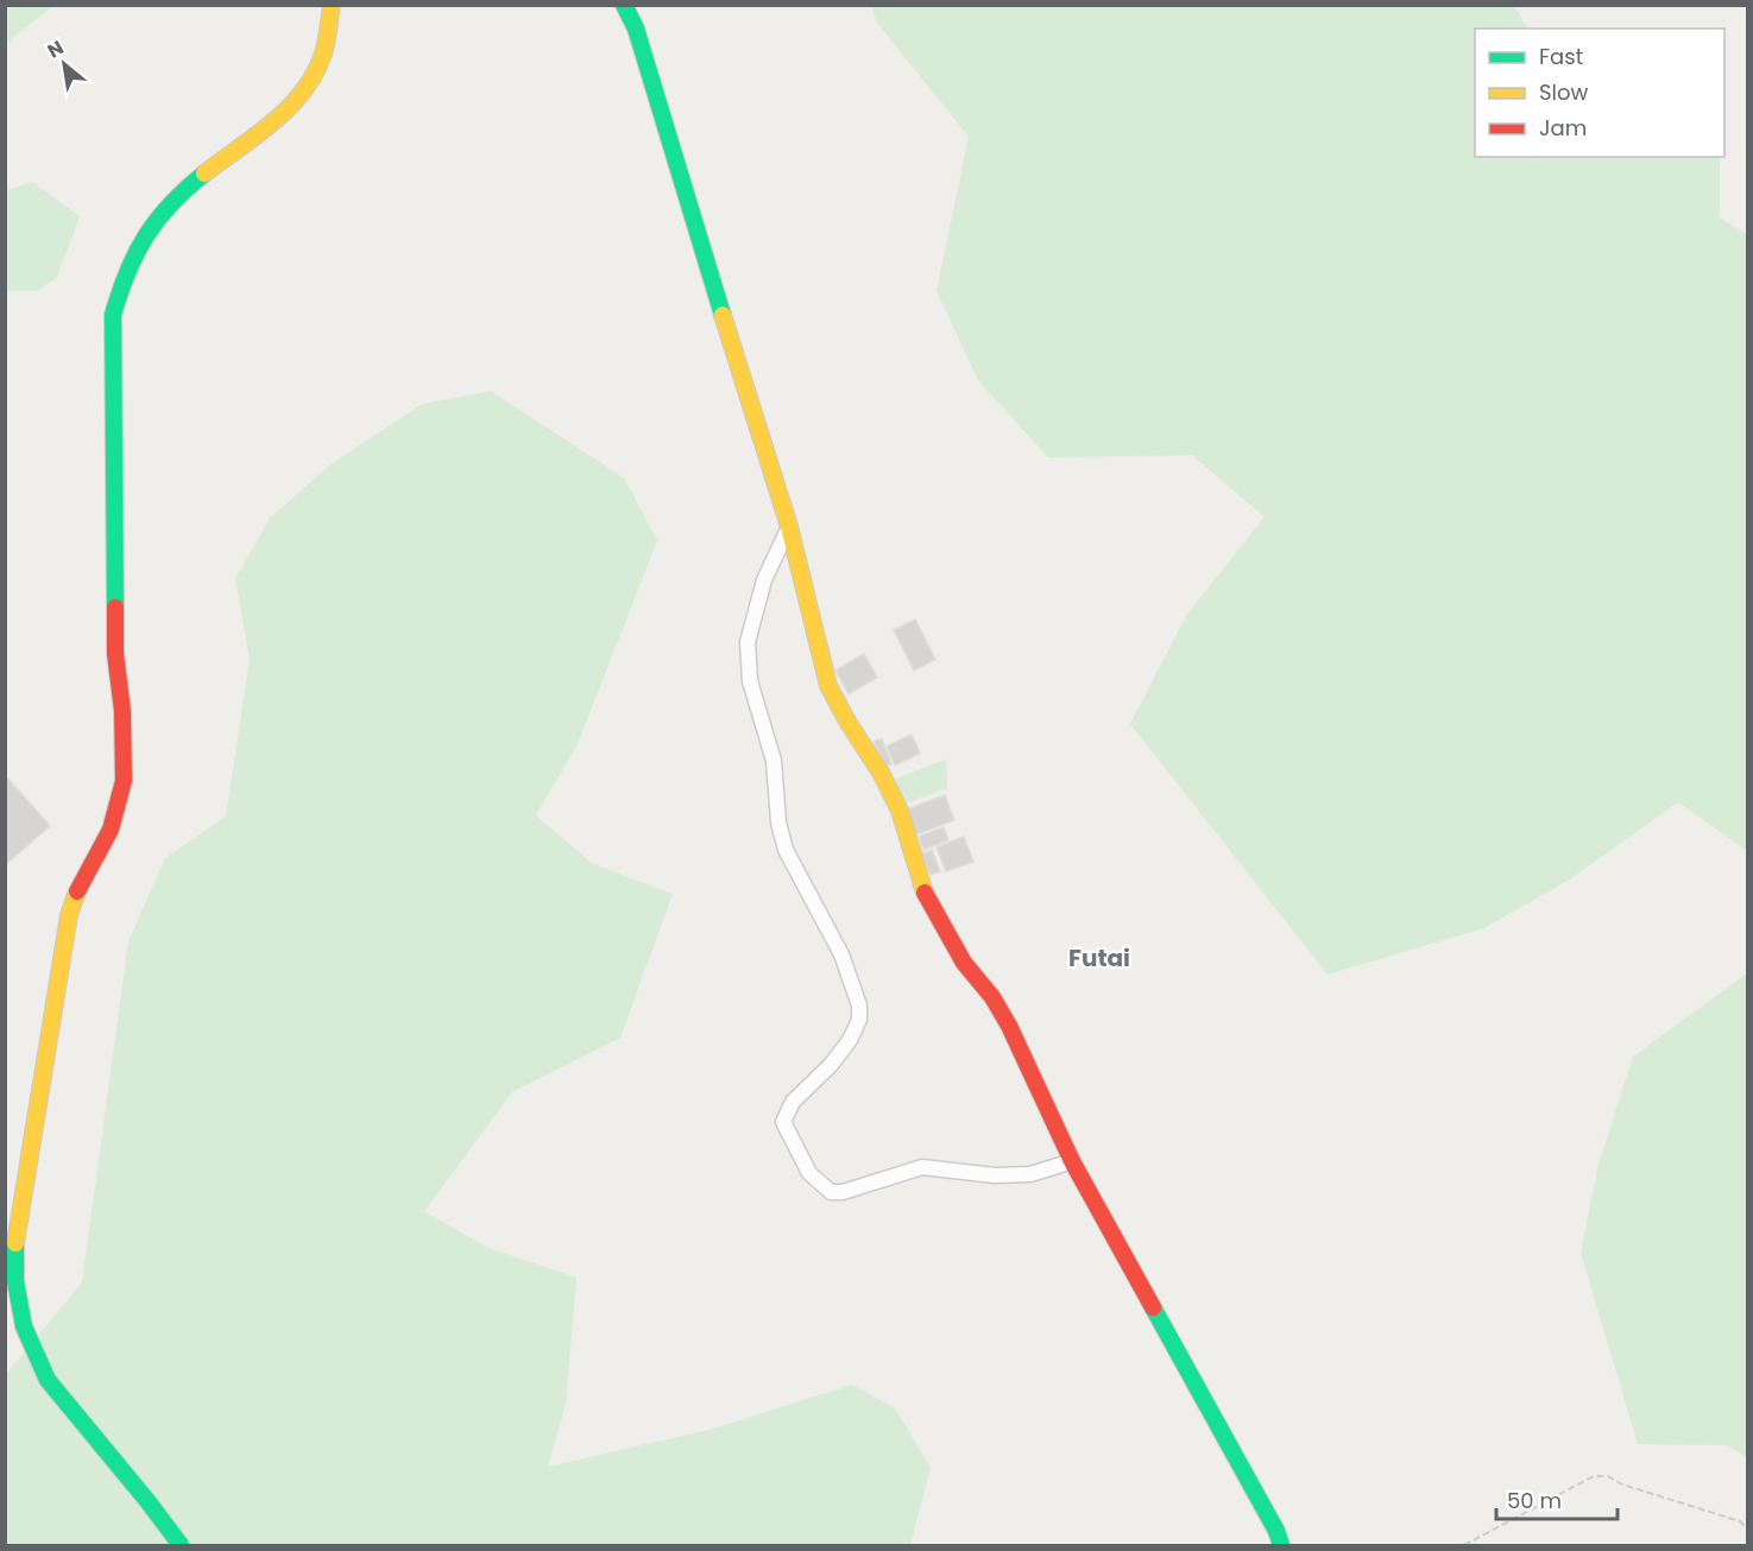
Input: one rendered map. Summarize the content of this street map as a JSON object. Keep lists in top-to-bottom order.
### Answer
{
  "districts": ["Futai"],
  "legend": ["Fast", "Slow", "Jam"],
  "scale_bar": "50 m",
  "north": "top left"
}
